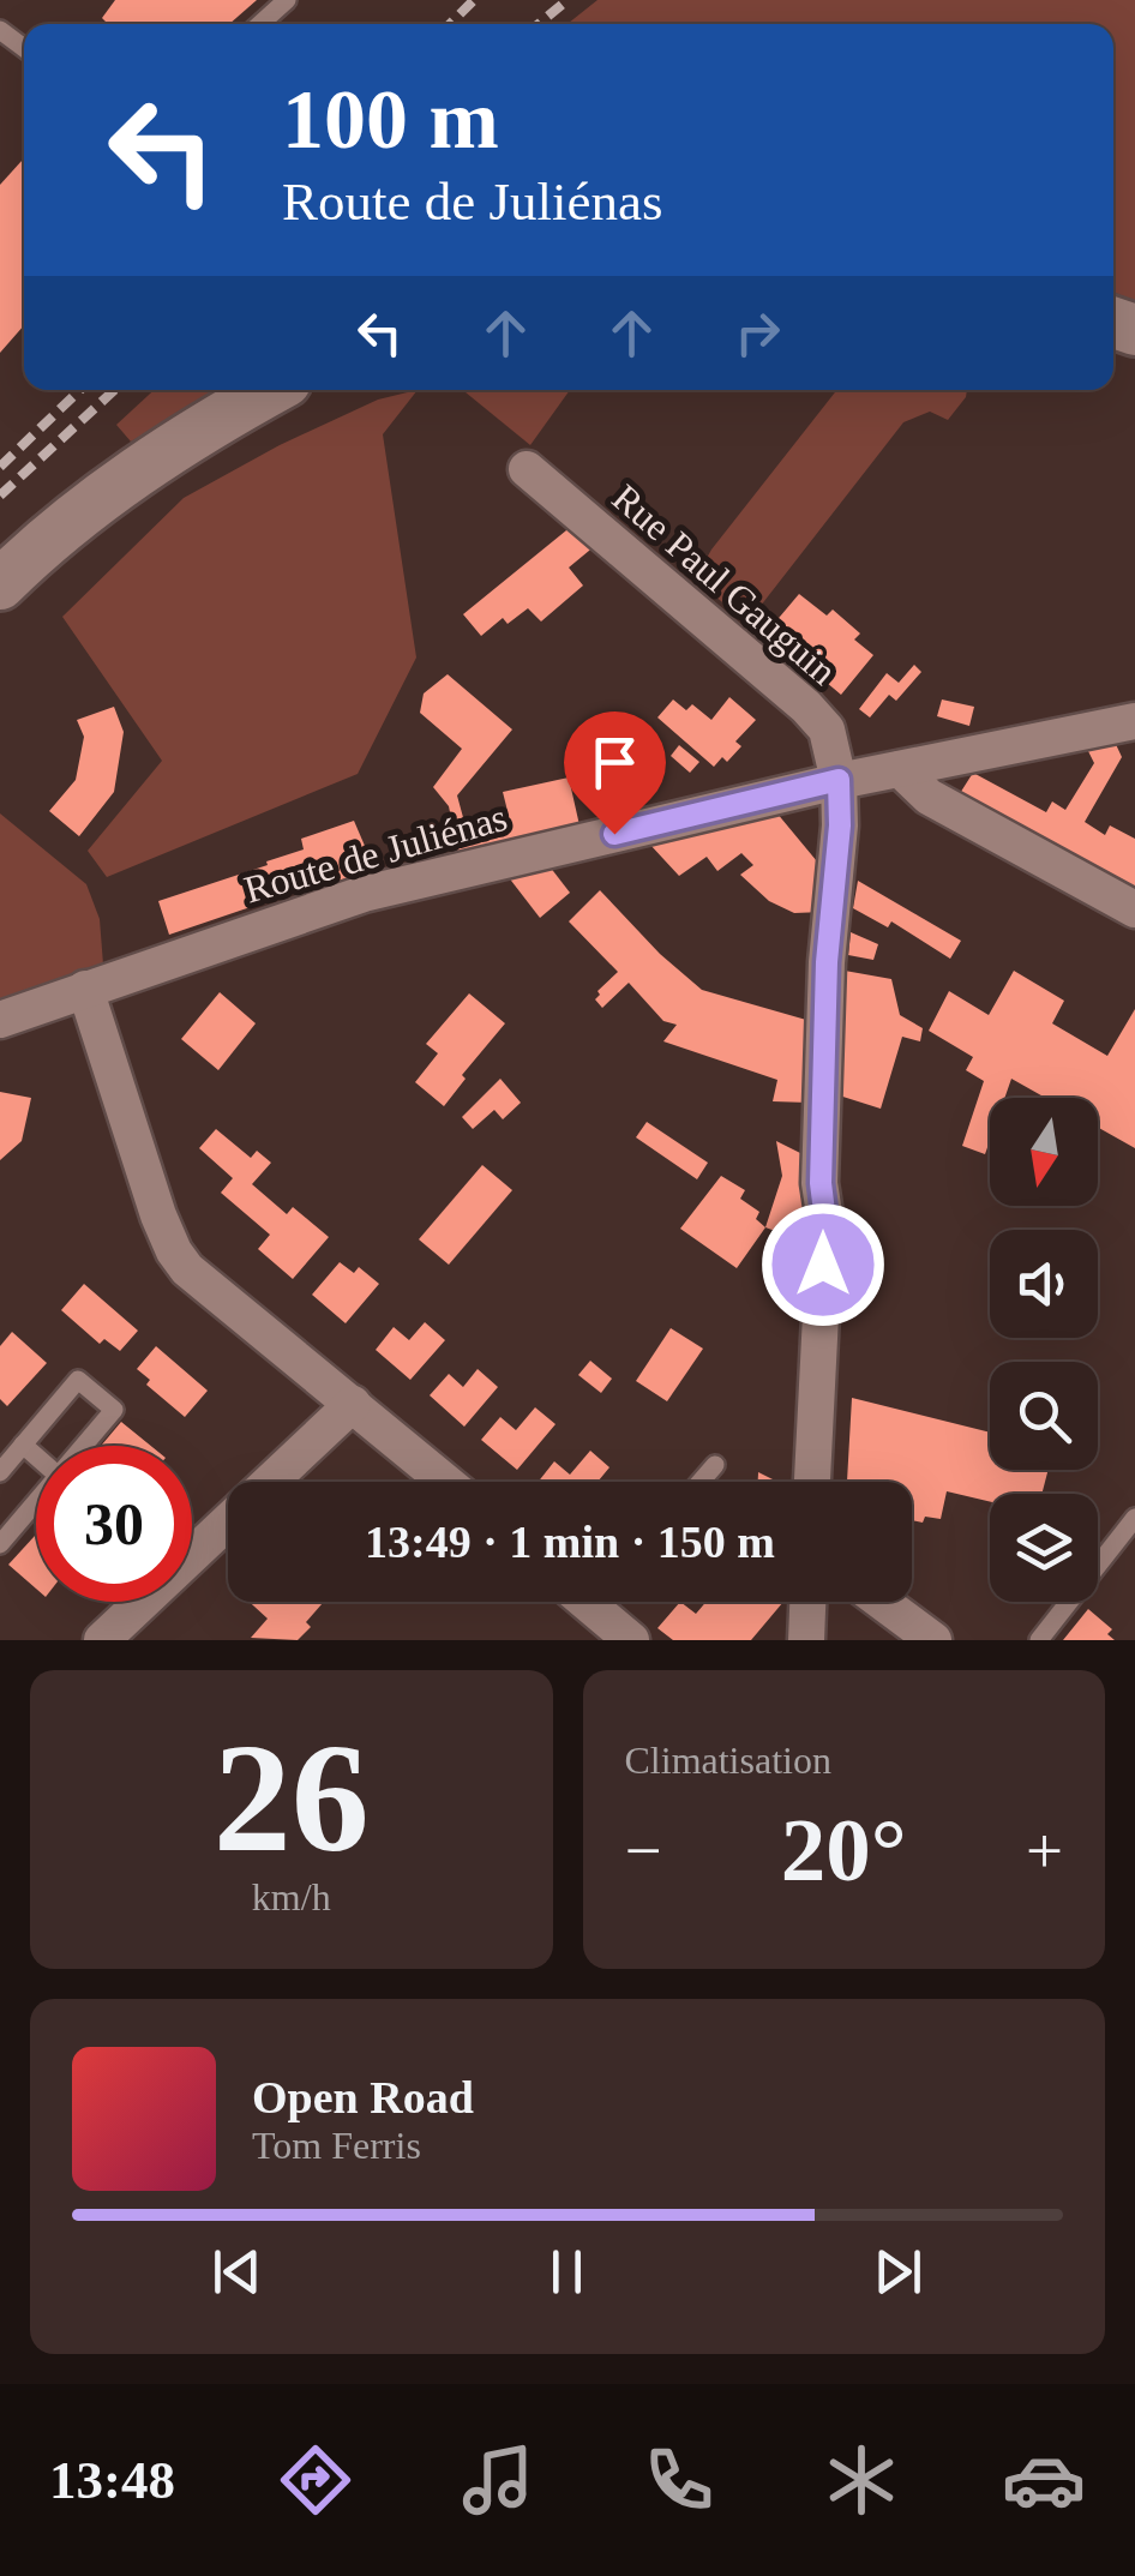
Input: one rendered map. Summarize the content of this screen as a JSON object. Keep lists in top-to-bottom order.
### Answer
{
  "streets": {
    "street": ["Rue Paul Gauguin", "Route de Juliénas"]
  },
  "crossings": [
    ["Rue Paul Gauguin", "Route de Juliénas"]
  ],
  "north": "bottom",
  "page": {
    "turn": ["100 m", "Route de Juliénas"],
    "limit": "30",
    "trip": "13:49 · 1 min · 150 m",
    "tile": [
      ["26", "km/h"],
      "Climatisation"
    ],
    "heat": ["−", "20°", "+"],
    "song": ["Open Road", "Tom Ferris"],
    "tabs": "13:48"
  }
}
